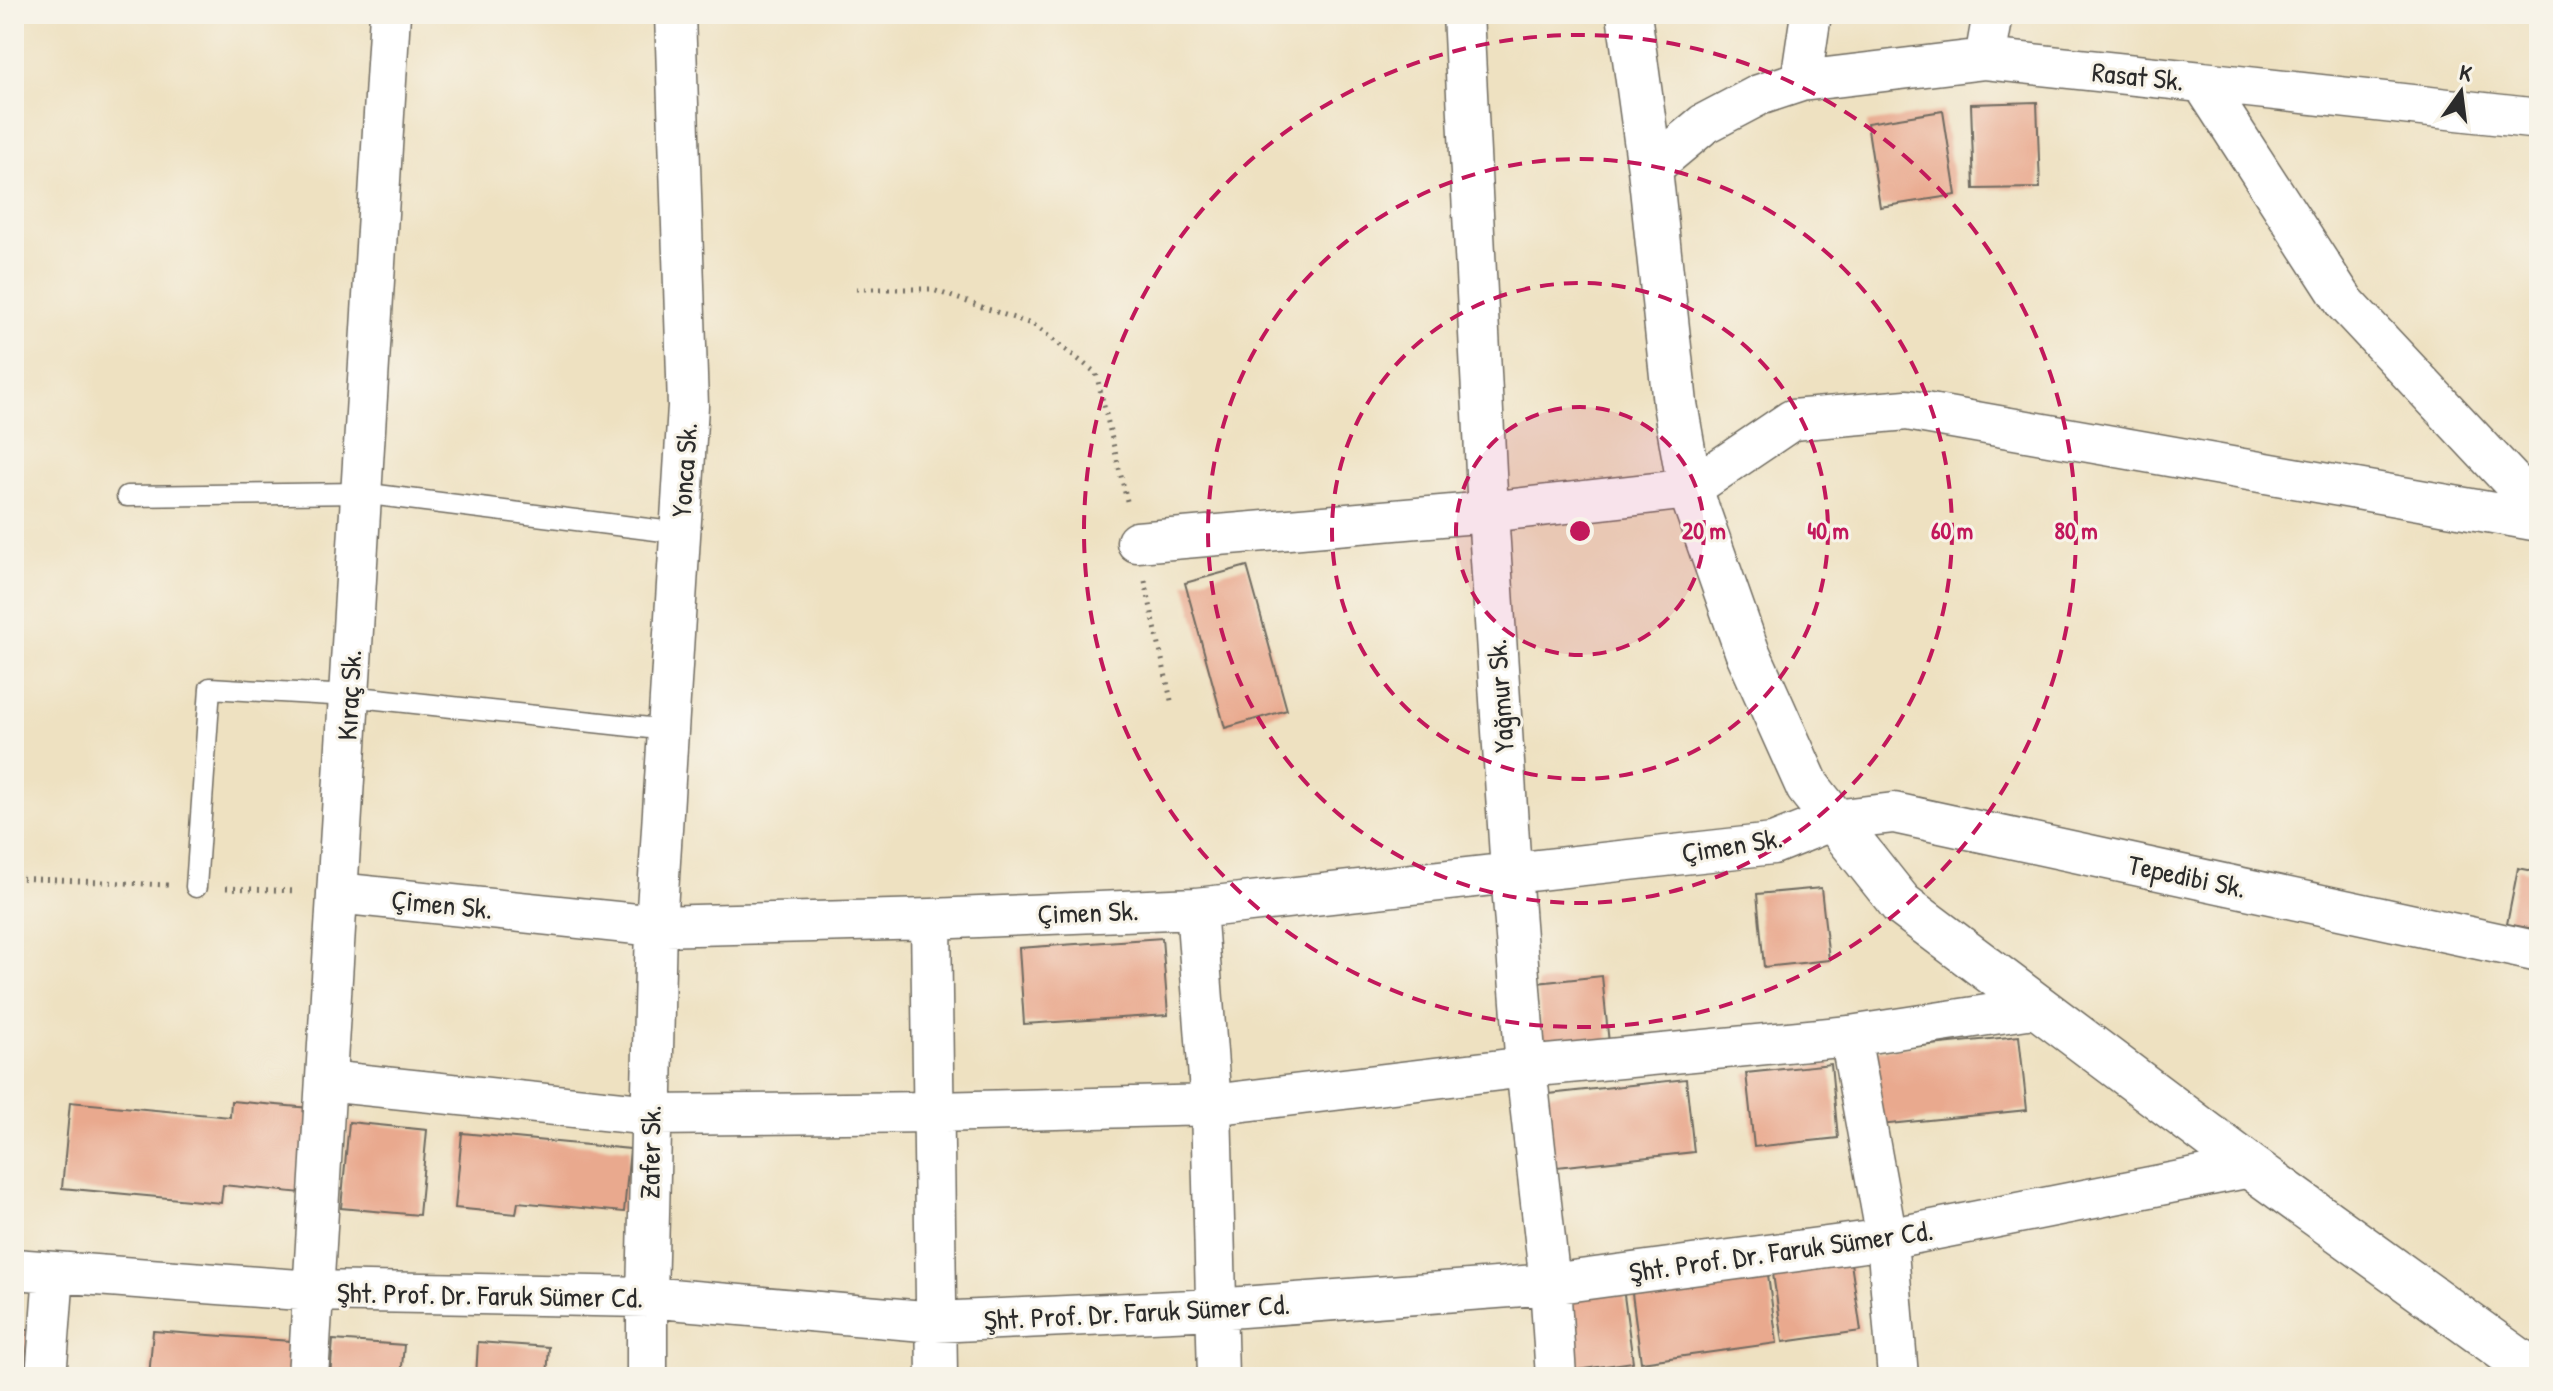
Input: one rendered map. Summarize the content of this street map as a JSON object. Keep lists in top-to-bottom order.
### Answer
{
  "streets": {
    "street": [
      "Rasat Sk.",
      "Yonca Sk.",
      "Kıraç Sk.",
      "Yağmur Sk.",
      "Çimen Sk.",
      "Tepedibi Sk.",
      "Zafer Sk.",
      "Şht. Prof. Dr. Faruk Sümer Cd."
    ]
  },
  "crossings": [
    ["Yonca Sk.", "Çimen Sk."],
    ["Yonca Sk.", "Zafer Sk."],
    ["Kıraç Sk.", "Çimen Sk."],
    ["Kıraç Sk.", "Şht. Prof. Dr. Faruk Sümer Cd."],
    ["Yağmur Sk.", "Çimen Sk."],
    ["Yağmur Sk.", "Şht. Prof. Dr. Faruk Sümer Cd."],
    ["Çimen Sk.", "Tepedibi Sk."],
    ["Çimen Sk.", "Zafer Sk."],
    ["Zafer Sk.", "Şht. Prof. Dr. Faruk Sümer Cd."]
  ],
  "north": "top",
  "rings": [
    "20 m",
    "40 m",
    "60 m",
    "80 m"
  ]
}
